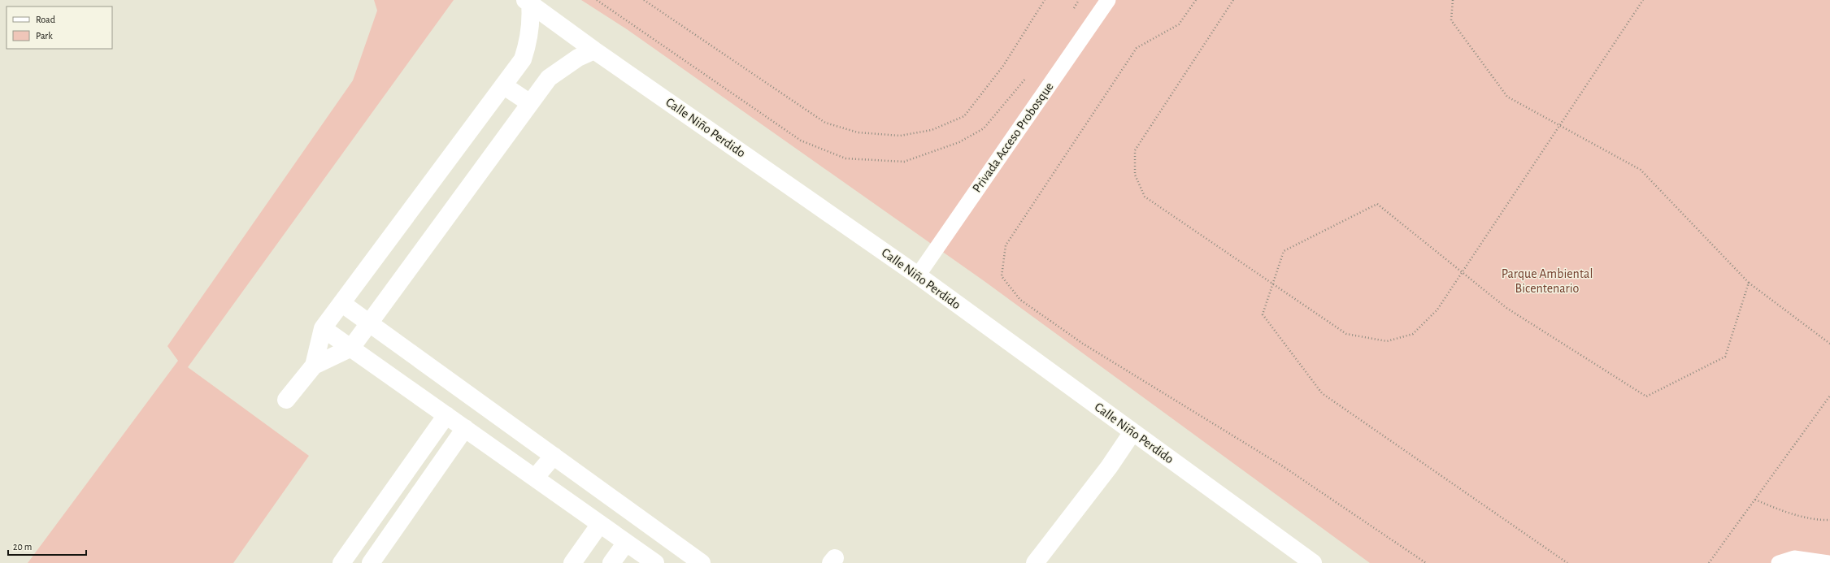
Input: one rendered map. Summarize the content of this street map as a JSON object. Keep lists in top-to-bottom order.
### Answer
{
  "streets": {
    "street": ["Calle Niño Perdido"],
    "lane": ["Privada Acceso Probosque"]
  },
  "crossings": [
    ["Calle Niño Perdido", "Privada Acceso Probosque"]
  ],
  "parks": ["Parque Ambiental Bicentenario"],
  "legend": ["Road", "Park"],
  "scale_bar": "20 m"
}
